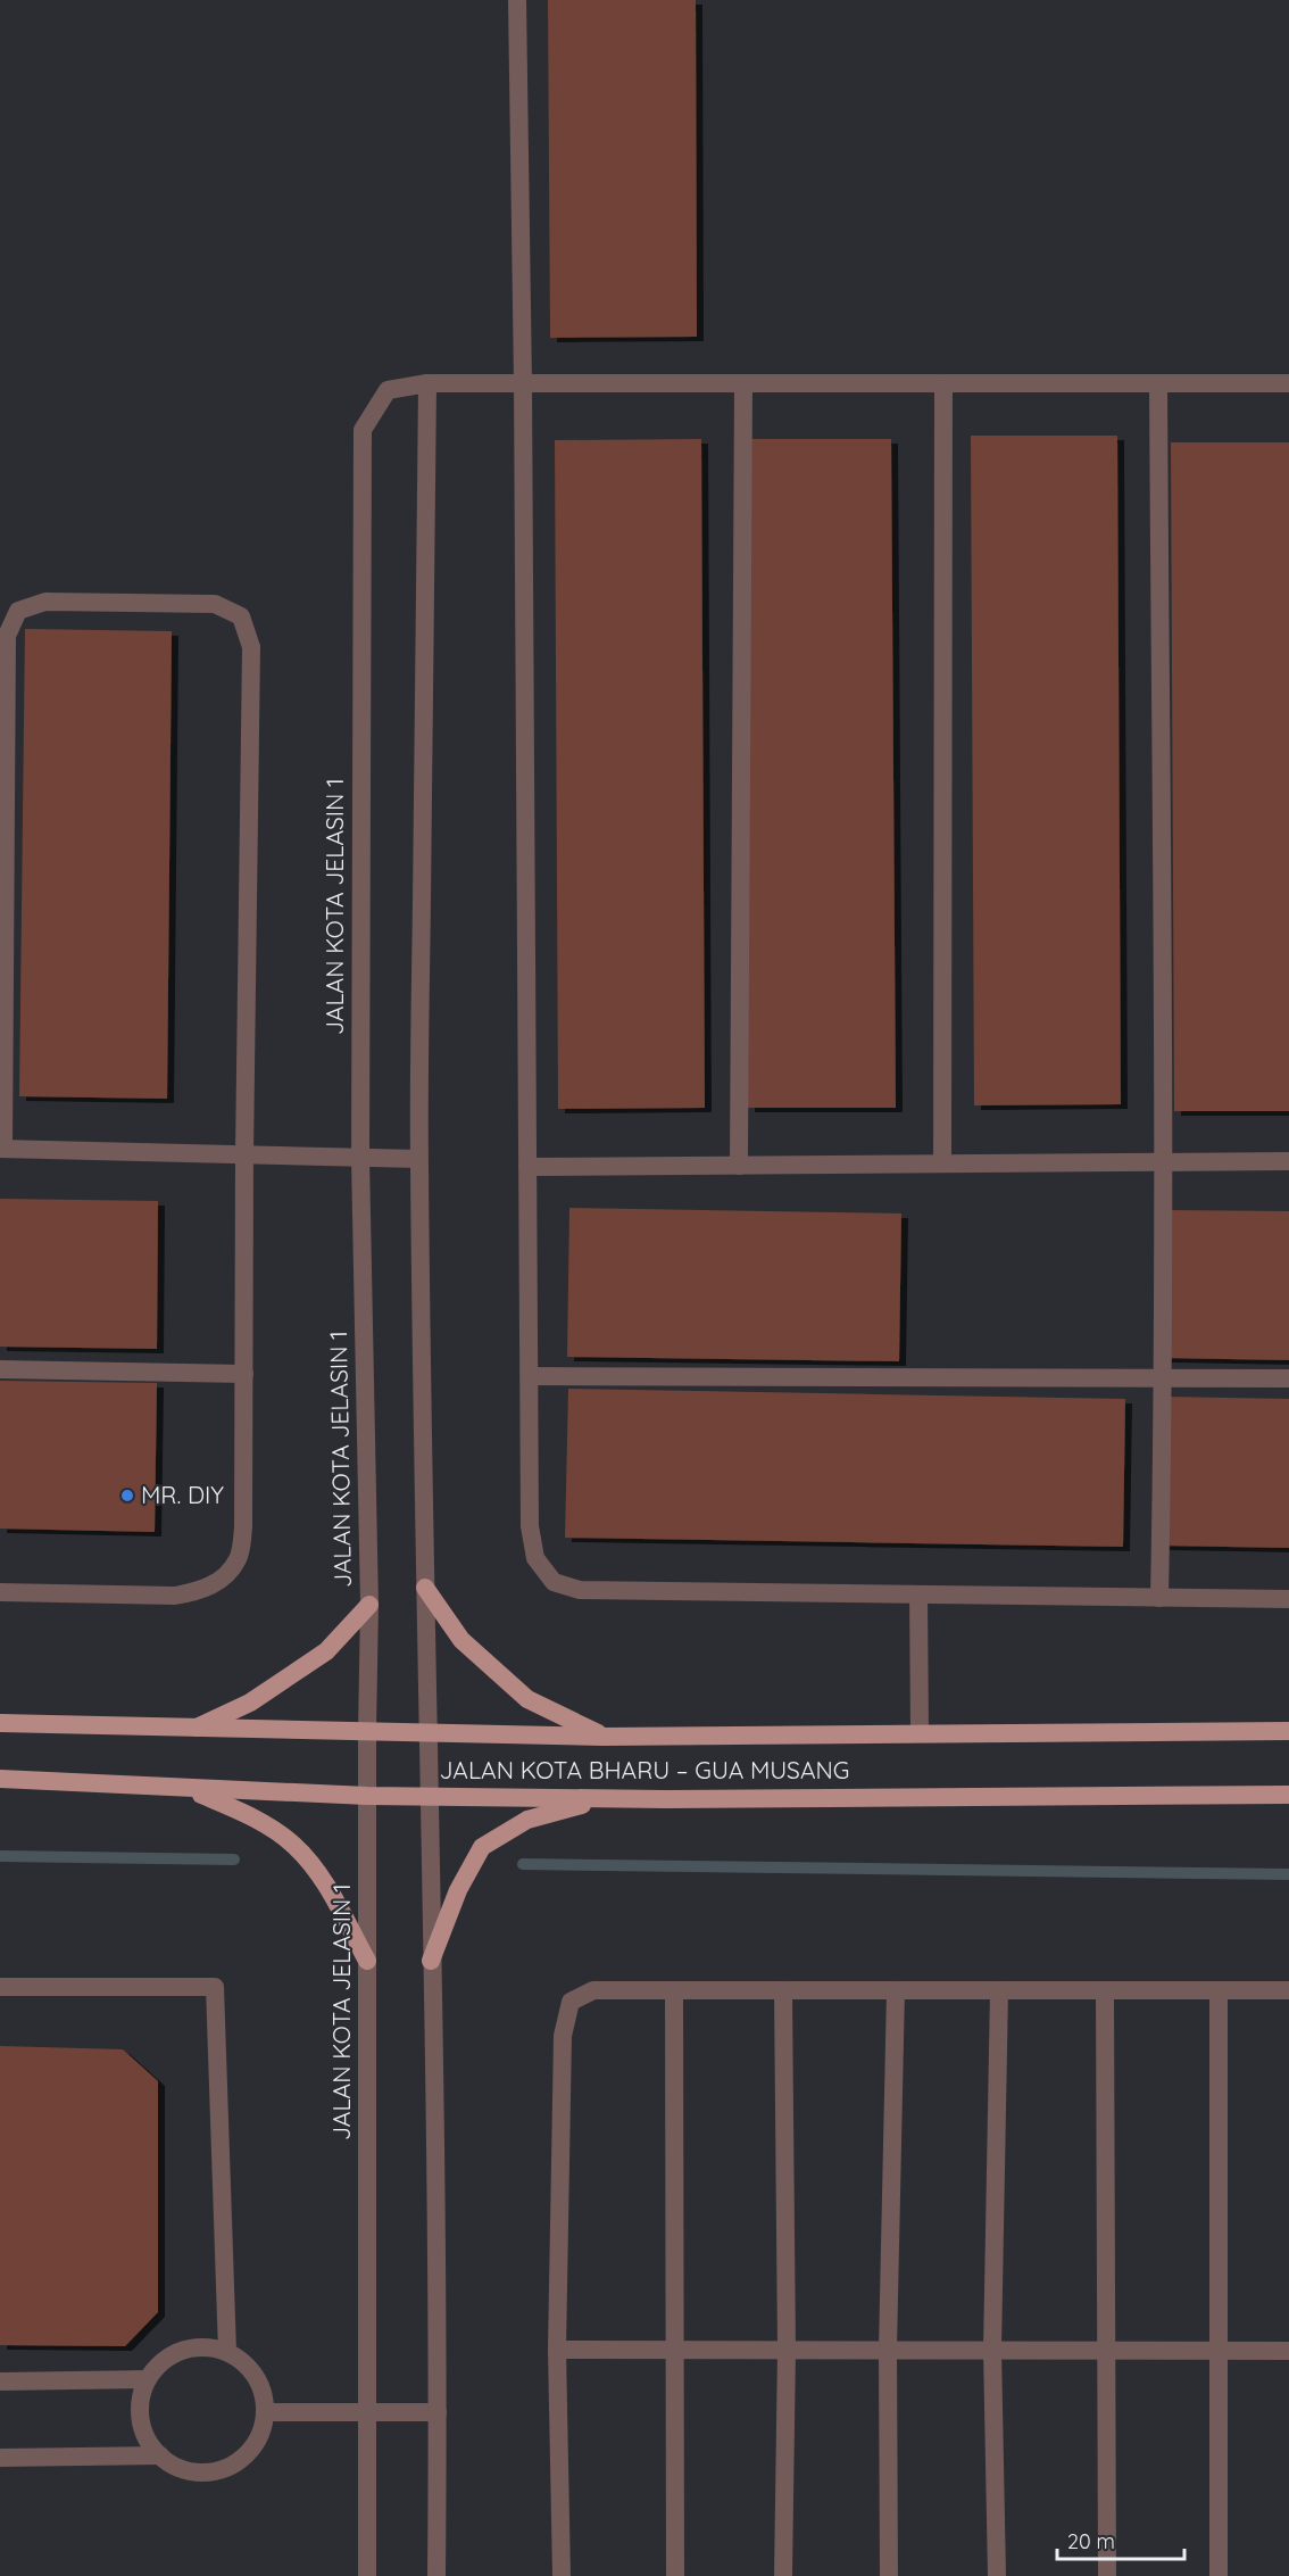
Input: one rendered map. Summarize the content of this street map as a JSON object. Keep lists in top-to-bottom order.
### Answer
{
  "streets": {
    "main road": ["JALAN KOTA BHARU – GUA MUSANG"],
    "street": ["JALAN KOTA JELASIN 1"]
  },
  "crossings": [
    ["JALAN KOTA JELASIN 1", "JALAN KOTA BHARU – GUA MUSANG"]
  ],
  "places": ["MR. DIY"],
  "scale_bar": "20 m"
}
